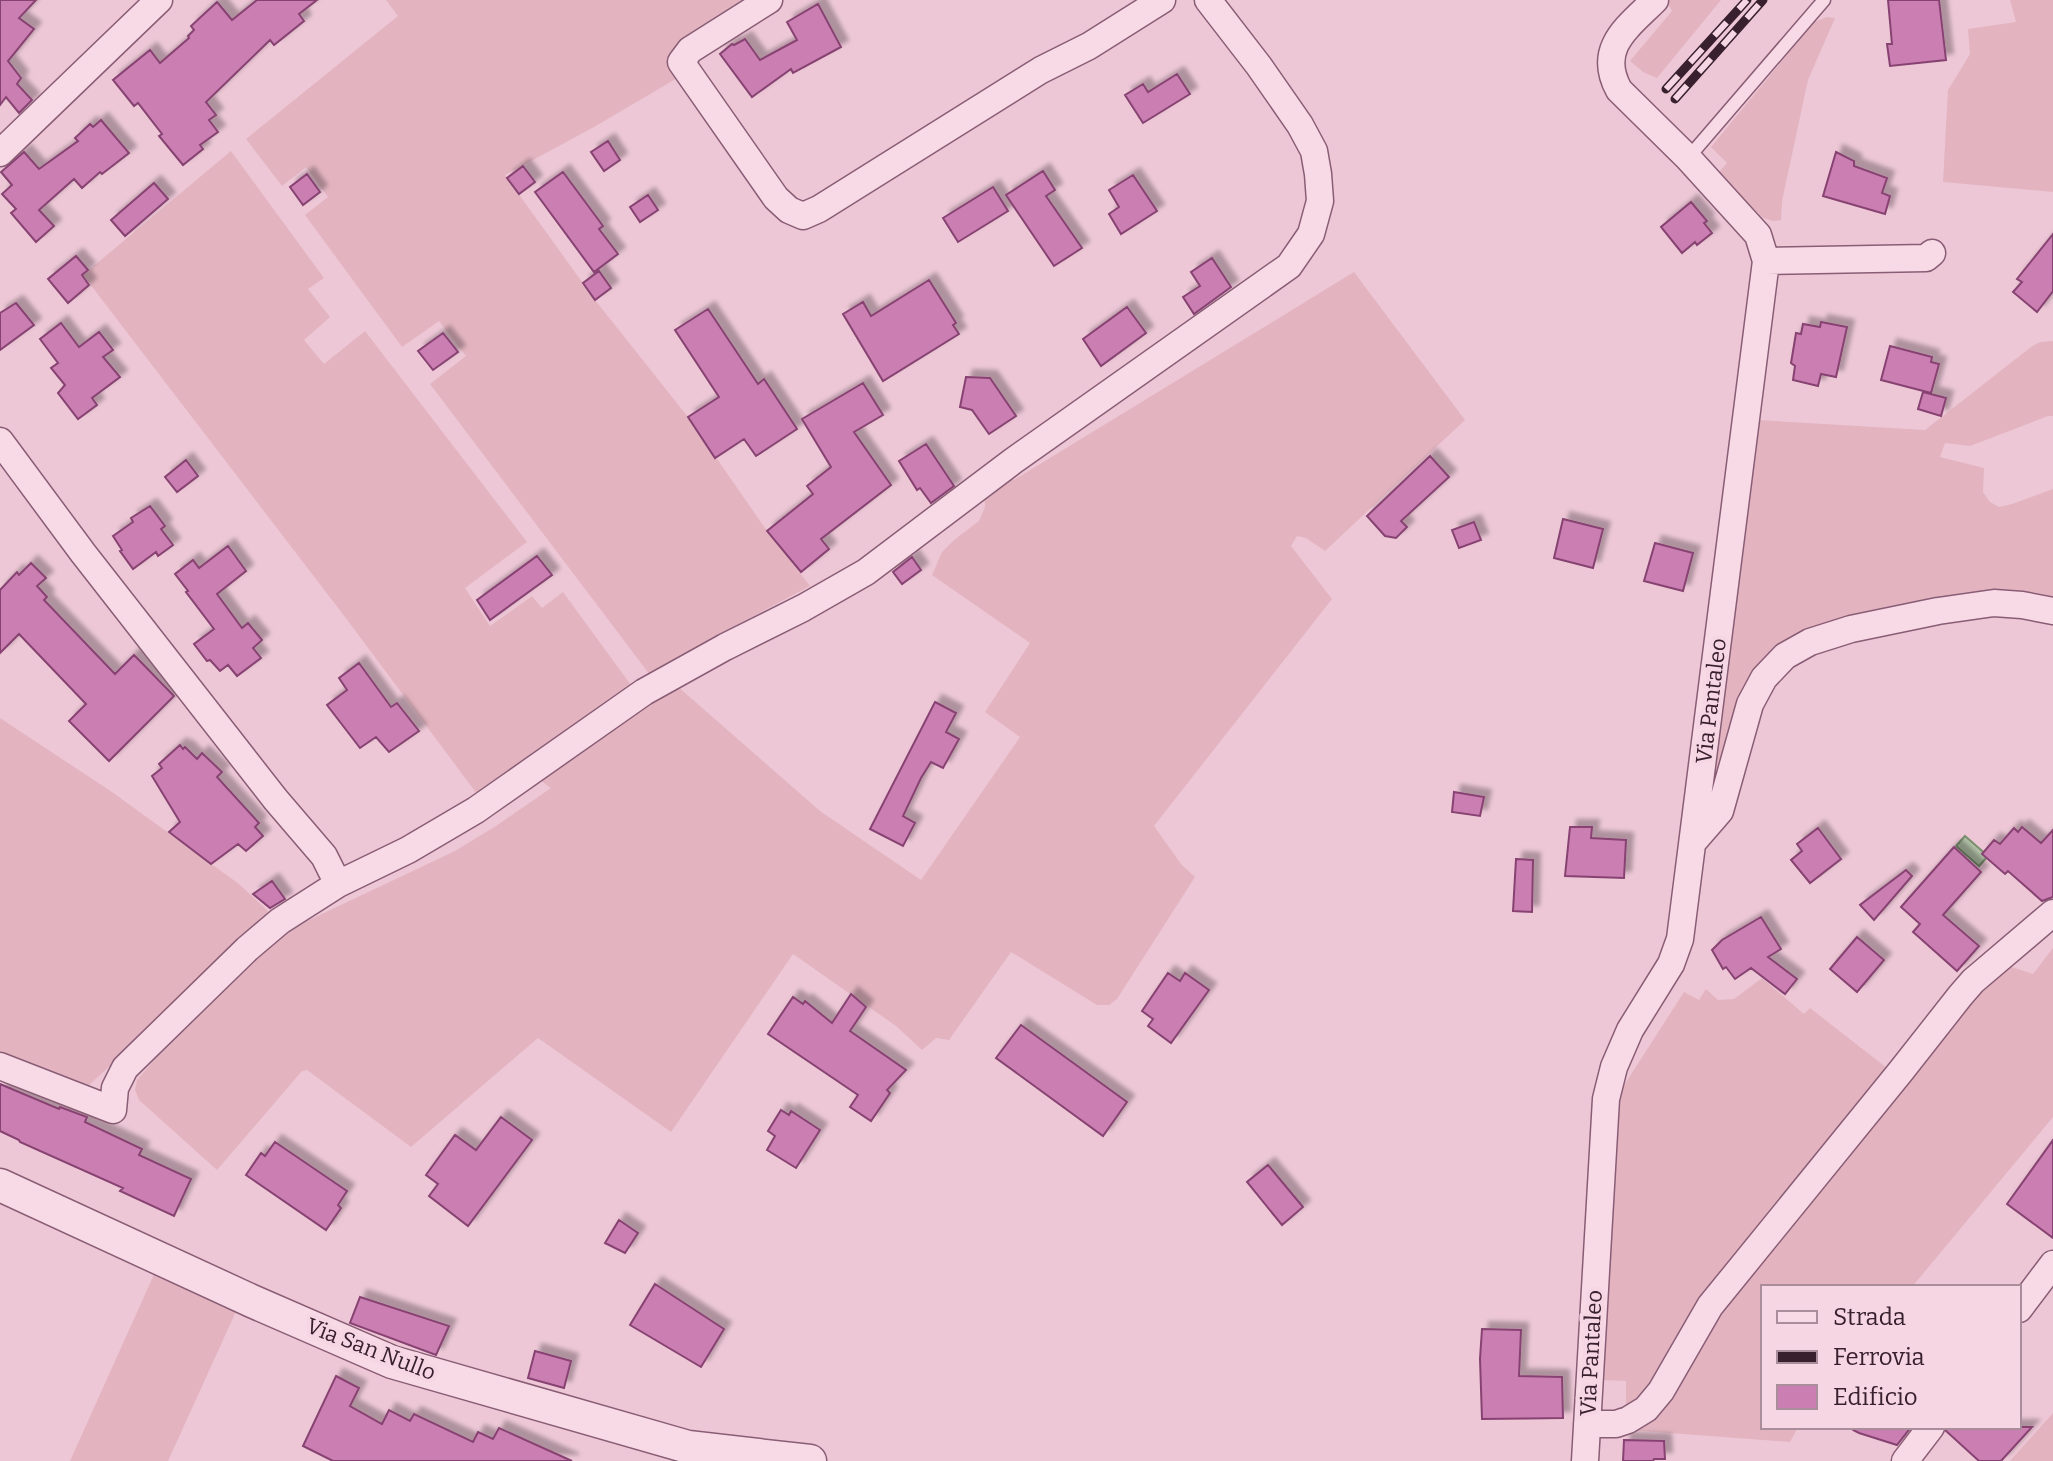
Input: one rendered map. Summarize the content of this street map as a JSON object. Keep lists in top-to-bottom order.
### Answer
{
  "streets": {
    "street": ["Via Pantaleo", "Via San Nullo"]
  },
  "legend": ["Strada", "Ferrovia", "Edificio"]
}
